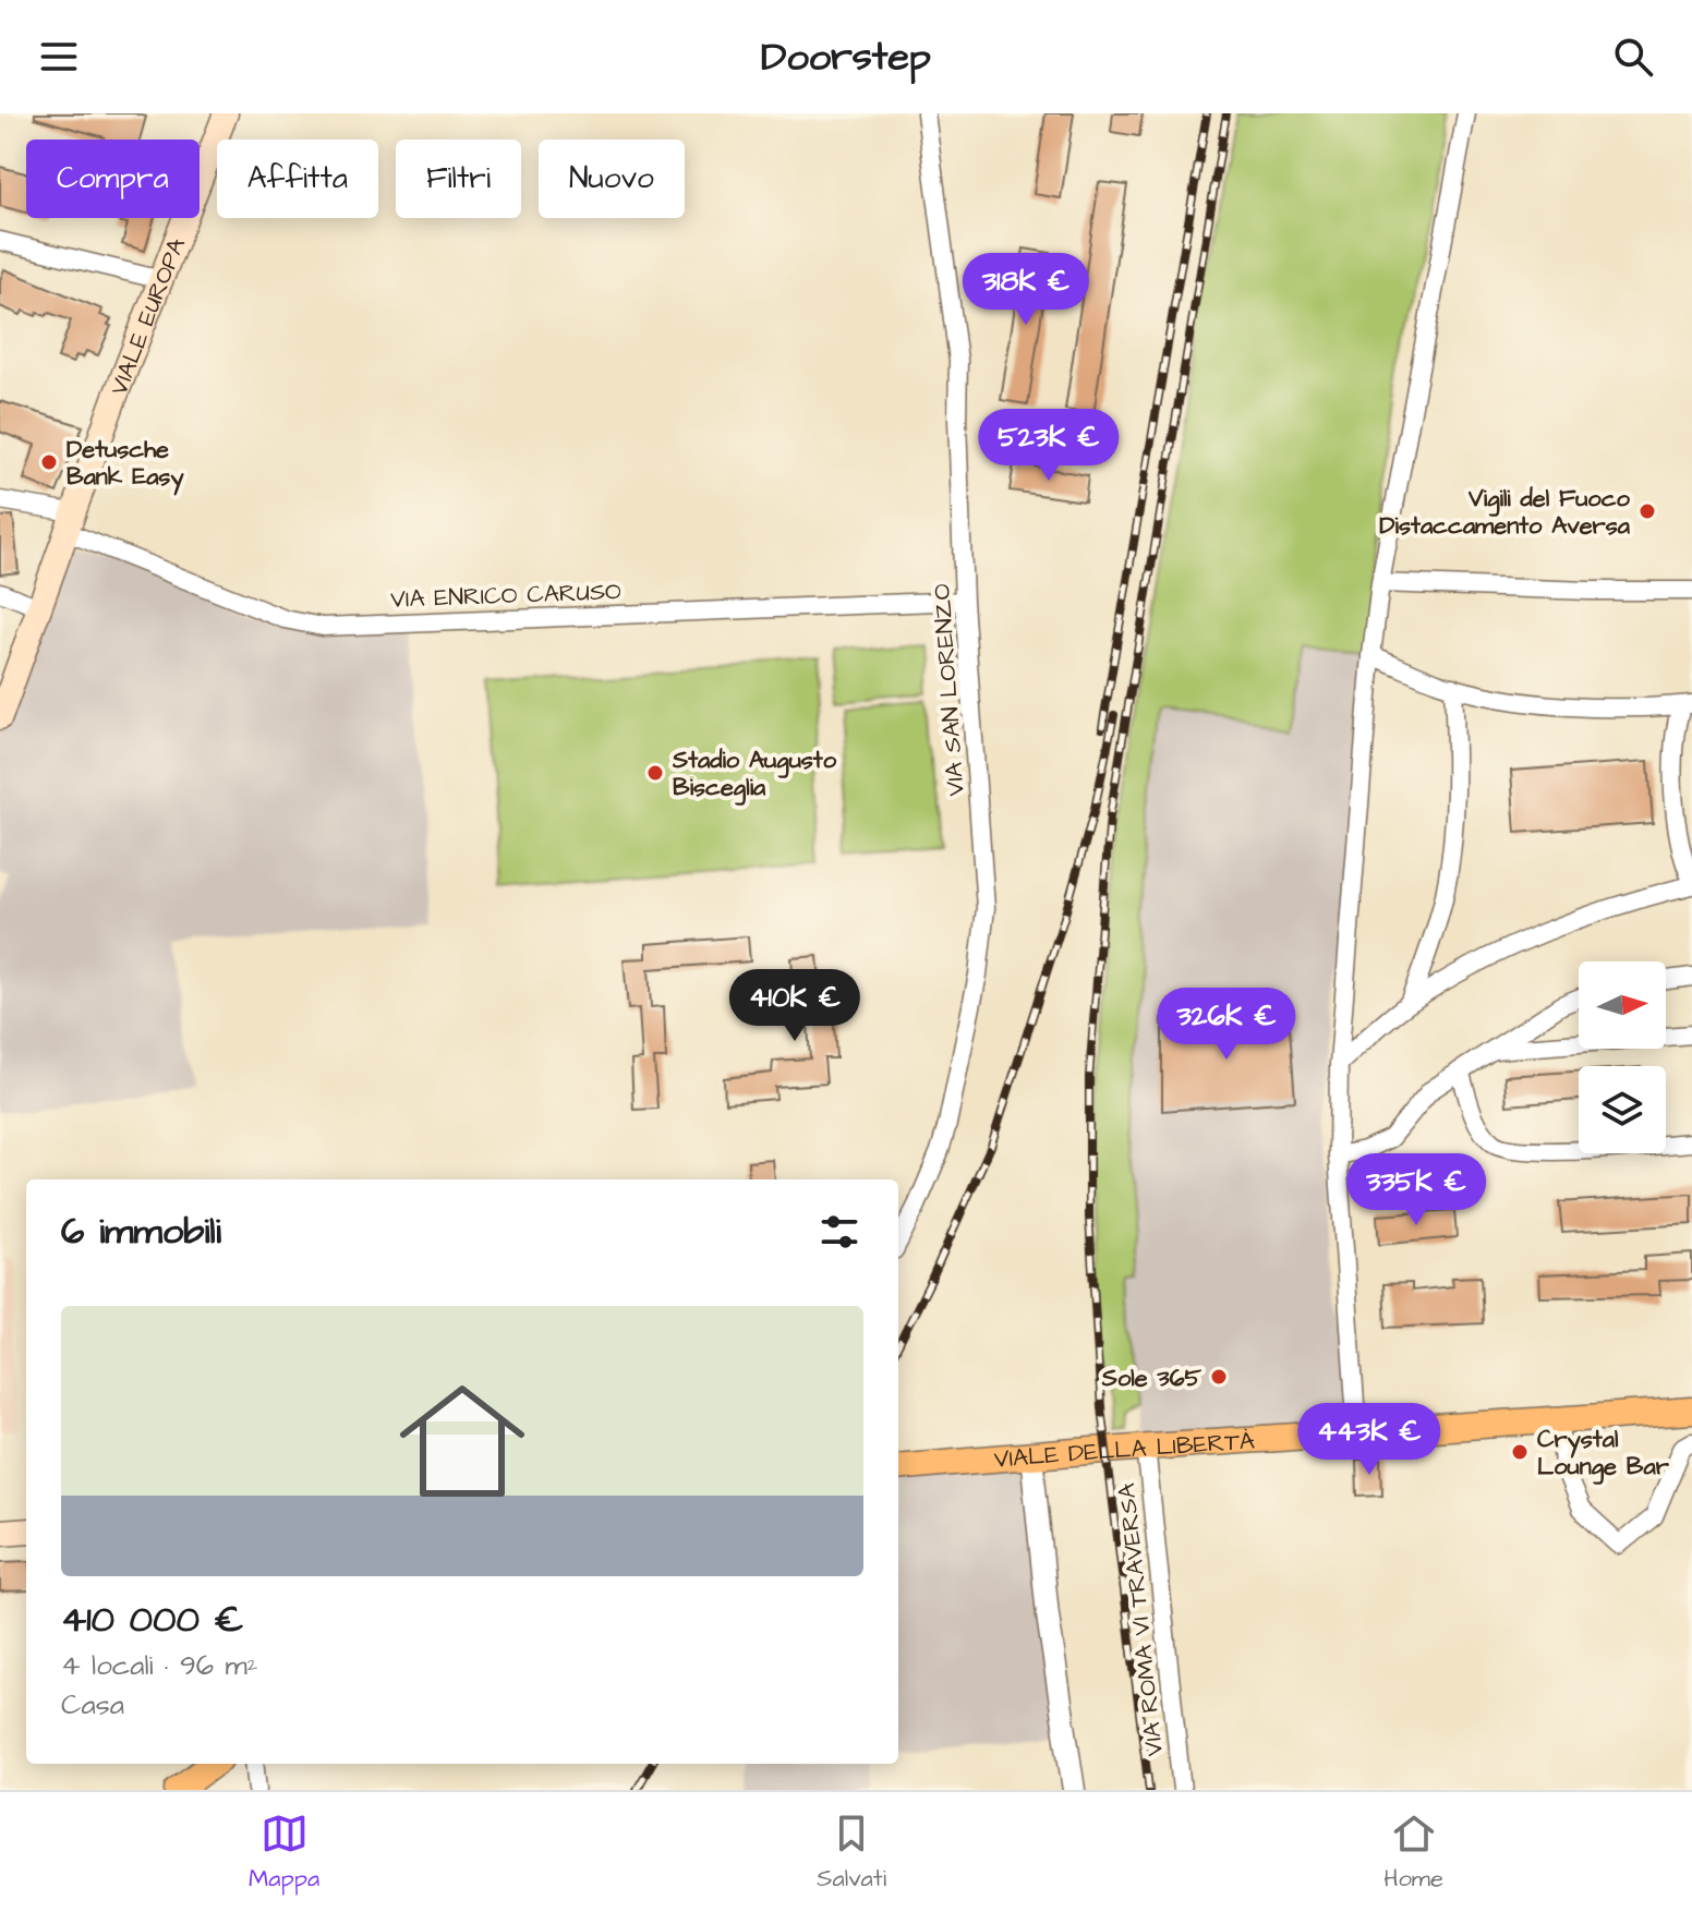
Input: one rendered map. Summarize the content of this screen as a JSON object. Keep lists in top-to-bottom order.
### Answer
{
  "streets": {
    "main road": ["VIALE EUROPA", "VIALE DELLA LIBERTÀ"],
    "street": ["VIA ENRICO CARUSO", "VIA SAN LORENZO", "VIA ROMA VI TRAVERSA"]
  },
  "crossings": [
    ["VIALE EUROPA", "VIA ENRICO CARUSO"],
    ["VIA ENRICO CARUSO", "VIA SAN LORENZO"],
    ["VIALE DELLA LIBERTÀ", "VIA ROMA VI TRAVERSA"]
  ],
  "places": [
    "Detusche Bank Easy",
    "Vigili del Fuoco Distaccamento Aversa",
    "Stadio Augusto Bisceglia",
    "Sole 365",
    "Crystal Lounge Bar"
  ],
  "north": "right",
  "page": {
    "header": "Doorstep",
    "chip": [
      "Compra",
      "Affitta",
      "Filtri",
      "Nuovo"
    ],
    "price": [
      "318K €",
      "523K €",
      "410K €",
      "326K €",
      "335K €",
      "443K €"
    ],
    "heading": "6 immobili",
    "list": [
      {
        "name": "410 000 €",
        "note": "4 locali · 96 m² · Casa"
      }
    ],
    "tabs": ["Mappa", "Salvati", "Home"]
  }
}
